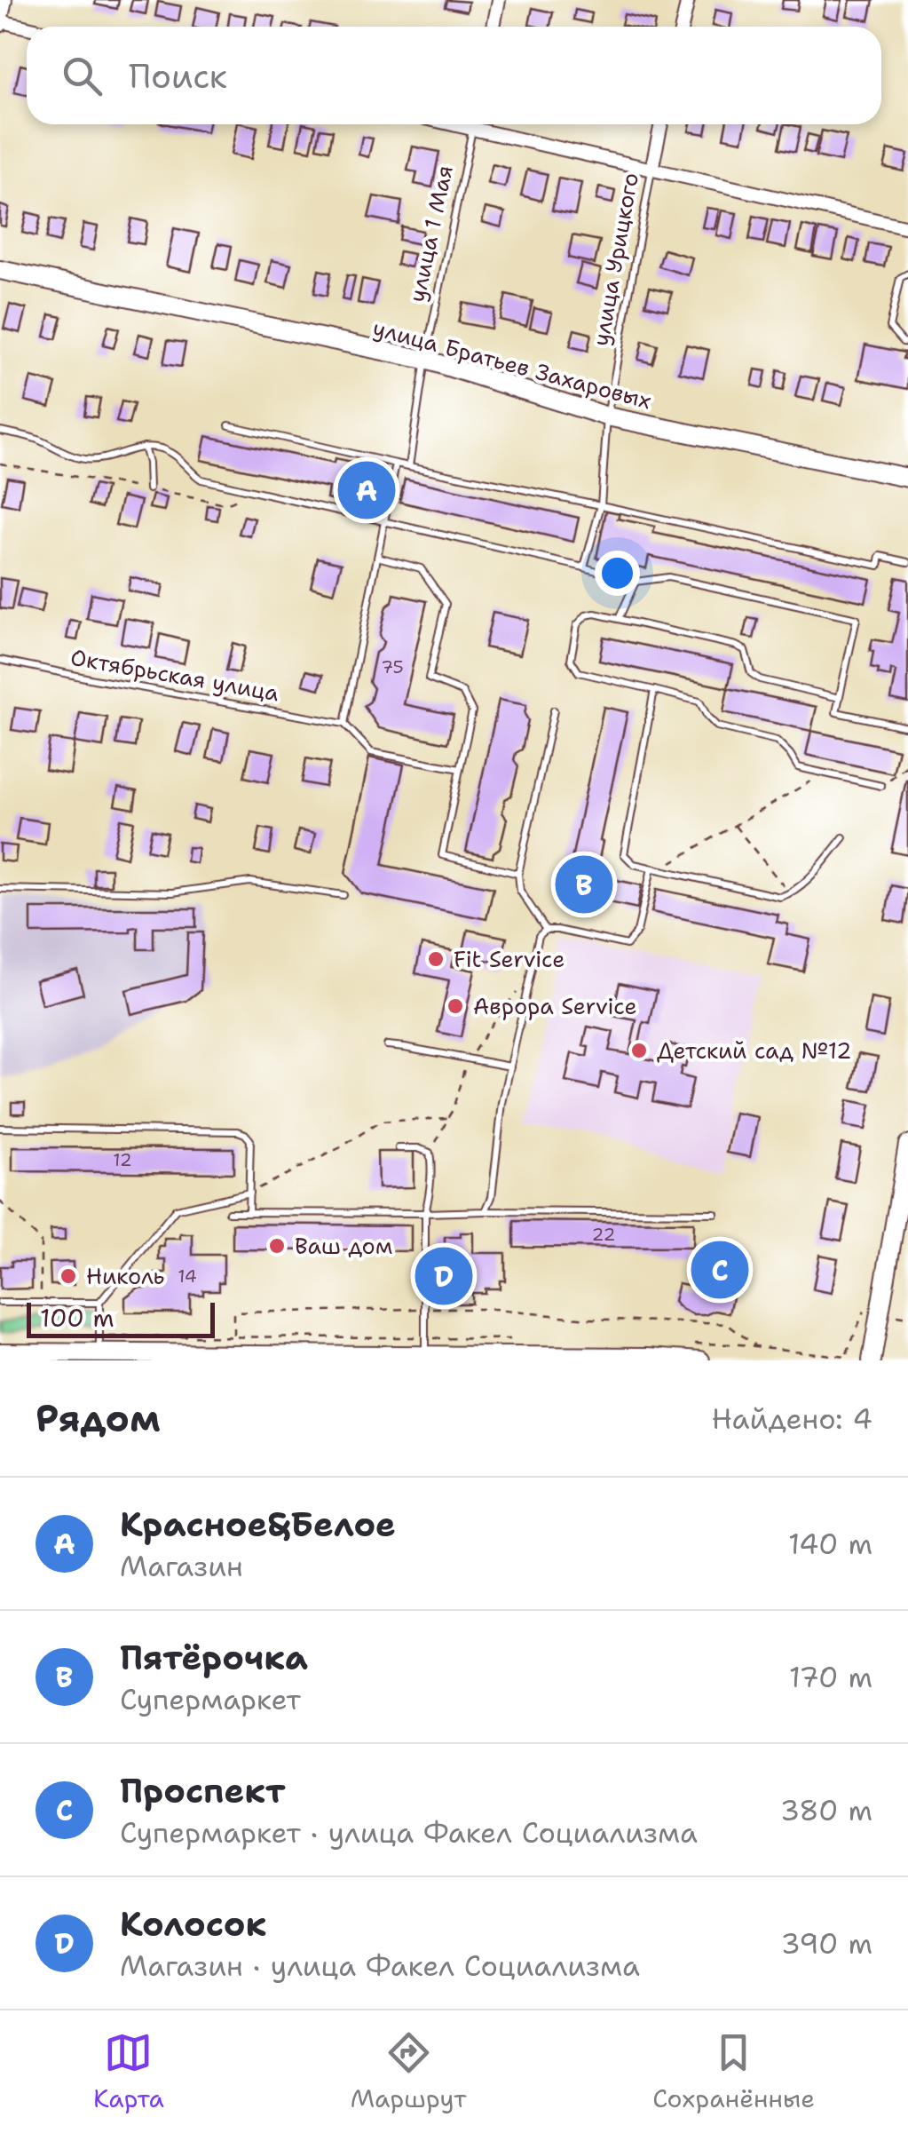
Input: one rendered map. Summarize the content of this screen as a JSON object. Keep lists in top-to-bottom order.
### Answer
{
  "streets": {
    "main road": ["улица Братьев Захаровых"],
    "street": ["улица Урицкого"],
    "lane": ["улица 1 Мая", "Октябрьская улица"]
  },
  "crossings": [
    ["улица 1 Мая", "улица Братьев Захаровых"],
    ["улица Урицкого", "улица Братьев Захаровых"]
  ],
  "places": [
    "Fit Service",
    "Аврора Service",
    "Детский сад №12",
    "Ваш дом",
    "Николь"
  ],
  "house_numbers": [
    "75",
    "12",
    "22",
    "14"
  ],
  "scale_bar": "100 m",
  "page": {
    "search": "Поиск",
    "pins": [
      "A",
      "B",
      "C",
      "D"
    ],
    "scale": "100 m",
    "heading": ["Рядом", "Найдено: 4"],
    "list": [
      {
        "mark": "A",
        "name": "Красное&Белое",
        "note": "Магазин",
        "value": "140 m"
      },
      {
        "mark": "B",
        "name": "Пятёрочка",
        "note": "Супермаркет",
        "value": "170 m"
      },
      {
        "mark": "C",
        "name": "Проспект",
        "note": "Супермаркет · улица Факел Социализма",
        "value": "380 m"
      },
      {
        "mark": "D",
        "name": "Колосок",
        "note": "Магазин · улица Факел Социализма",
        "value": "390 m"
      }
    ],
    "nav": ["Карта", "Маршрут", "Сохранённые"]
  }
}
